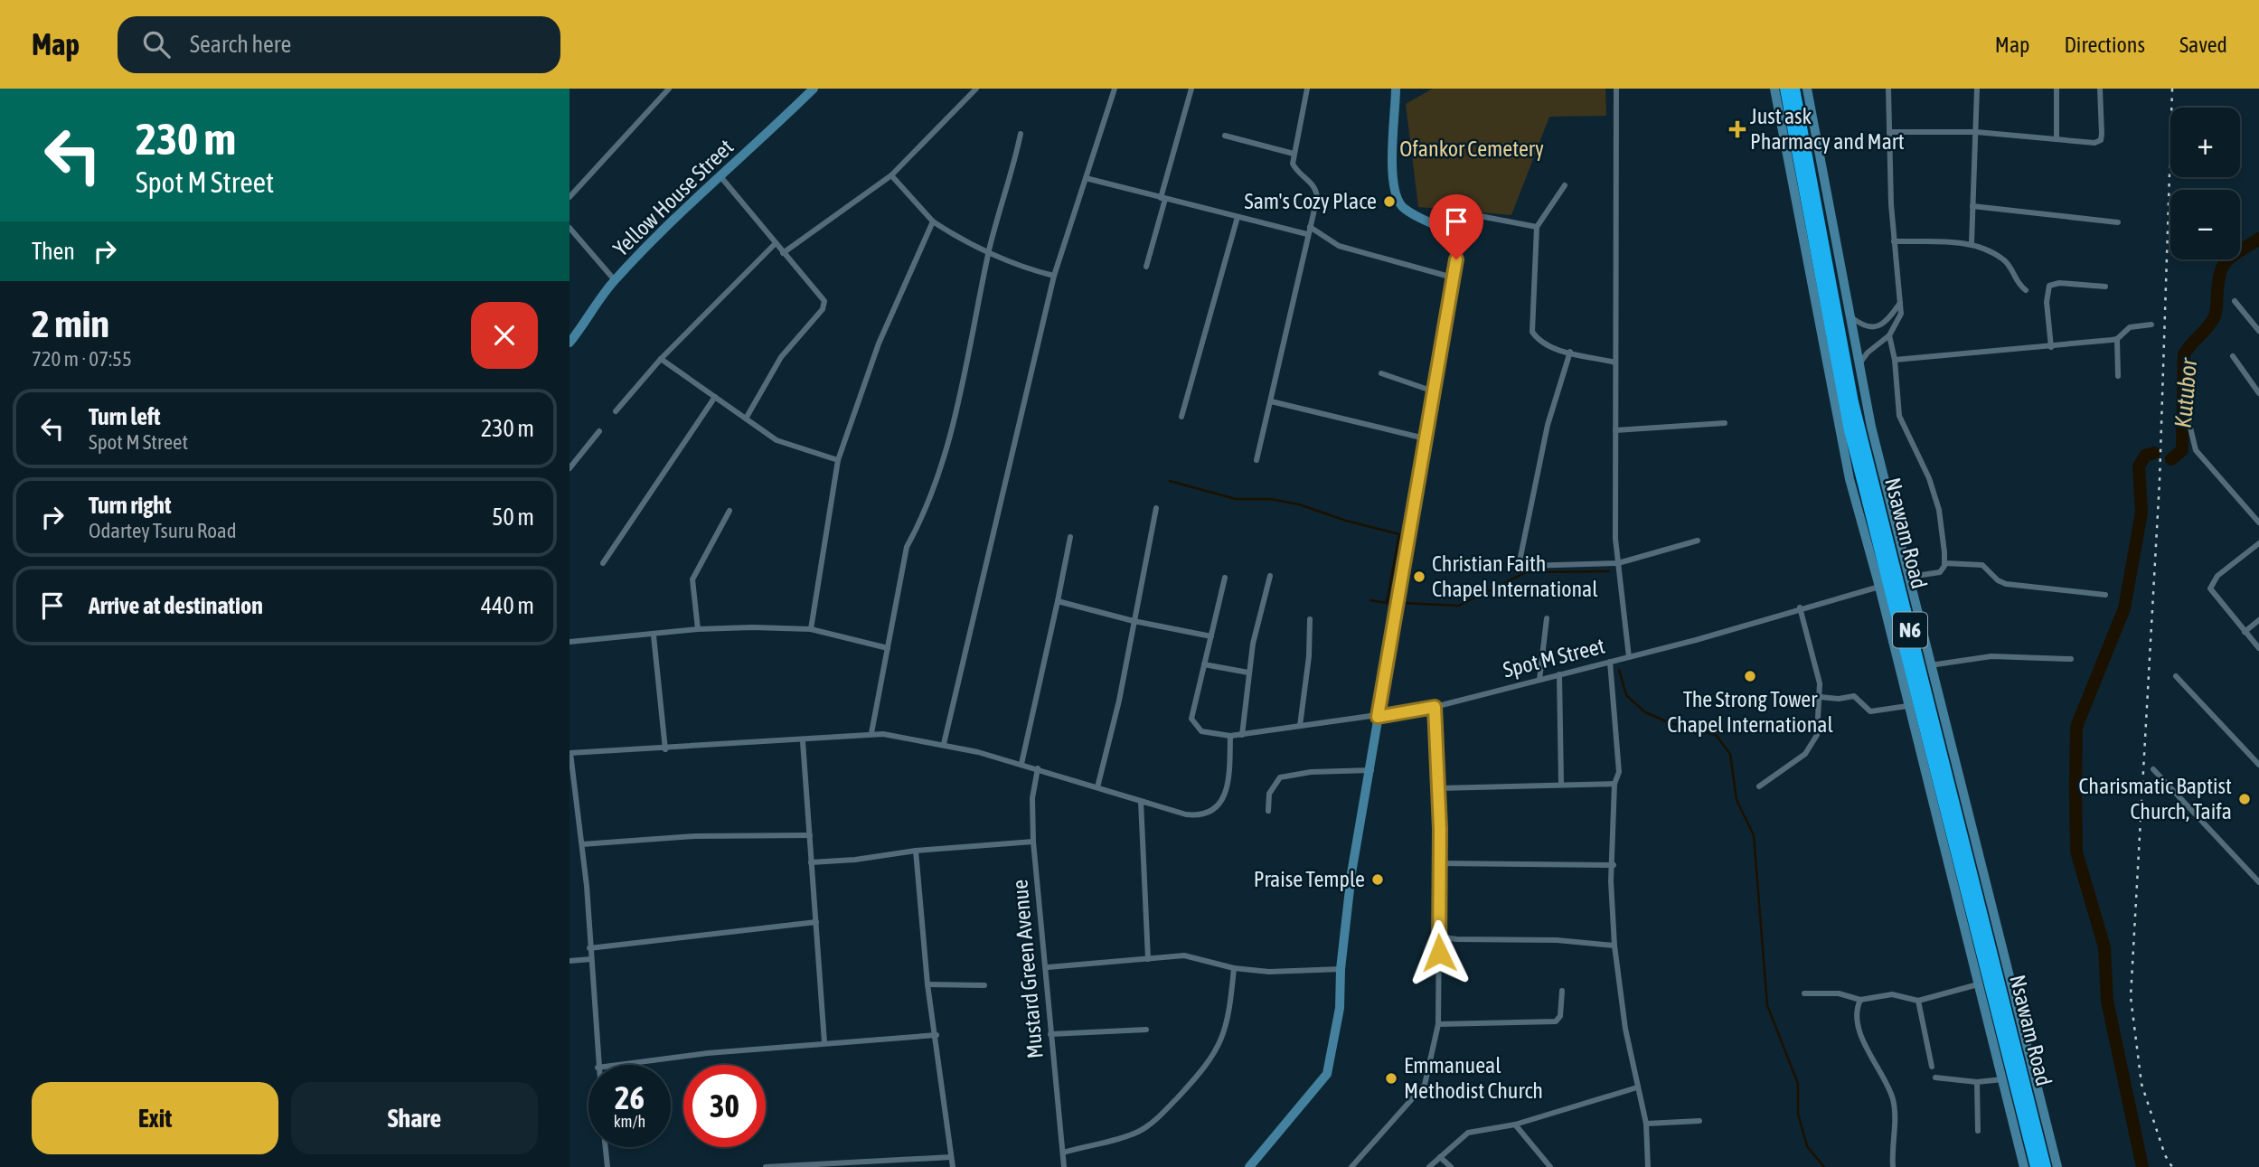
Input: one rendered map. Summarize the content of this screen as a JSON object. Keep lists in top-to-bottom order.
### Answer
{
  "streets": {
    "highway": ["Nsawam Road", "N6"],
    "main road": ["Yellow House Street"],
    "street": ["Spot M Street", "Mustard Green Avenue"]
  },
  "water": ["Kutubor"],
  "parks": ["Ofankor Cemetery"],
  "places": {
    "health": ["Just ask Pharmacy and Mart"],
    "other": [
      "Sam's Cozy Place",
      "Christian Faith Chapel International",
      "The Strong Tower Chapel International",
      "Charismatic Baptist Church, Taifa",
      "Praise Temple",
      "Emmanueal Methodist Church"
    ]
  },
  "page": {
    "header": "Map",
    "search": "Search here",
    "nav": ["Map", "Directions", "Saved"],
    "turn": ["230 m", "Spot M Street"],
    "map_buttons": ["+", "−"],
    "then": "Then",
    "heading": ["2 min", "720 m · 07:55"],
    "list": [
      {
        "name": "Turn left",
        "note": "Spot M Street",
        "value": "230 m"
      },
      {
        "name": "Turn right",
        "note": "Odartey Tsuru Road",
        "value": "50 m"
      },
      {
        "name": "Arrive at destination",
        "value": "440 m"
      }
    ],
    "speed": "26 km/h",
    "limit": "30",
    "buttons": ["Exit", "Share"]
  }
}
